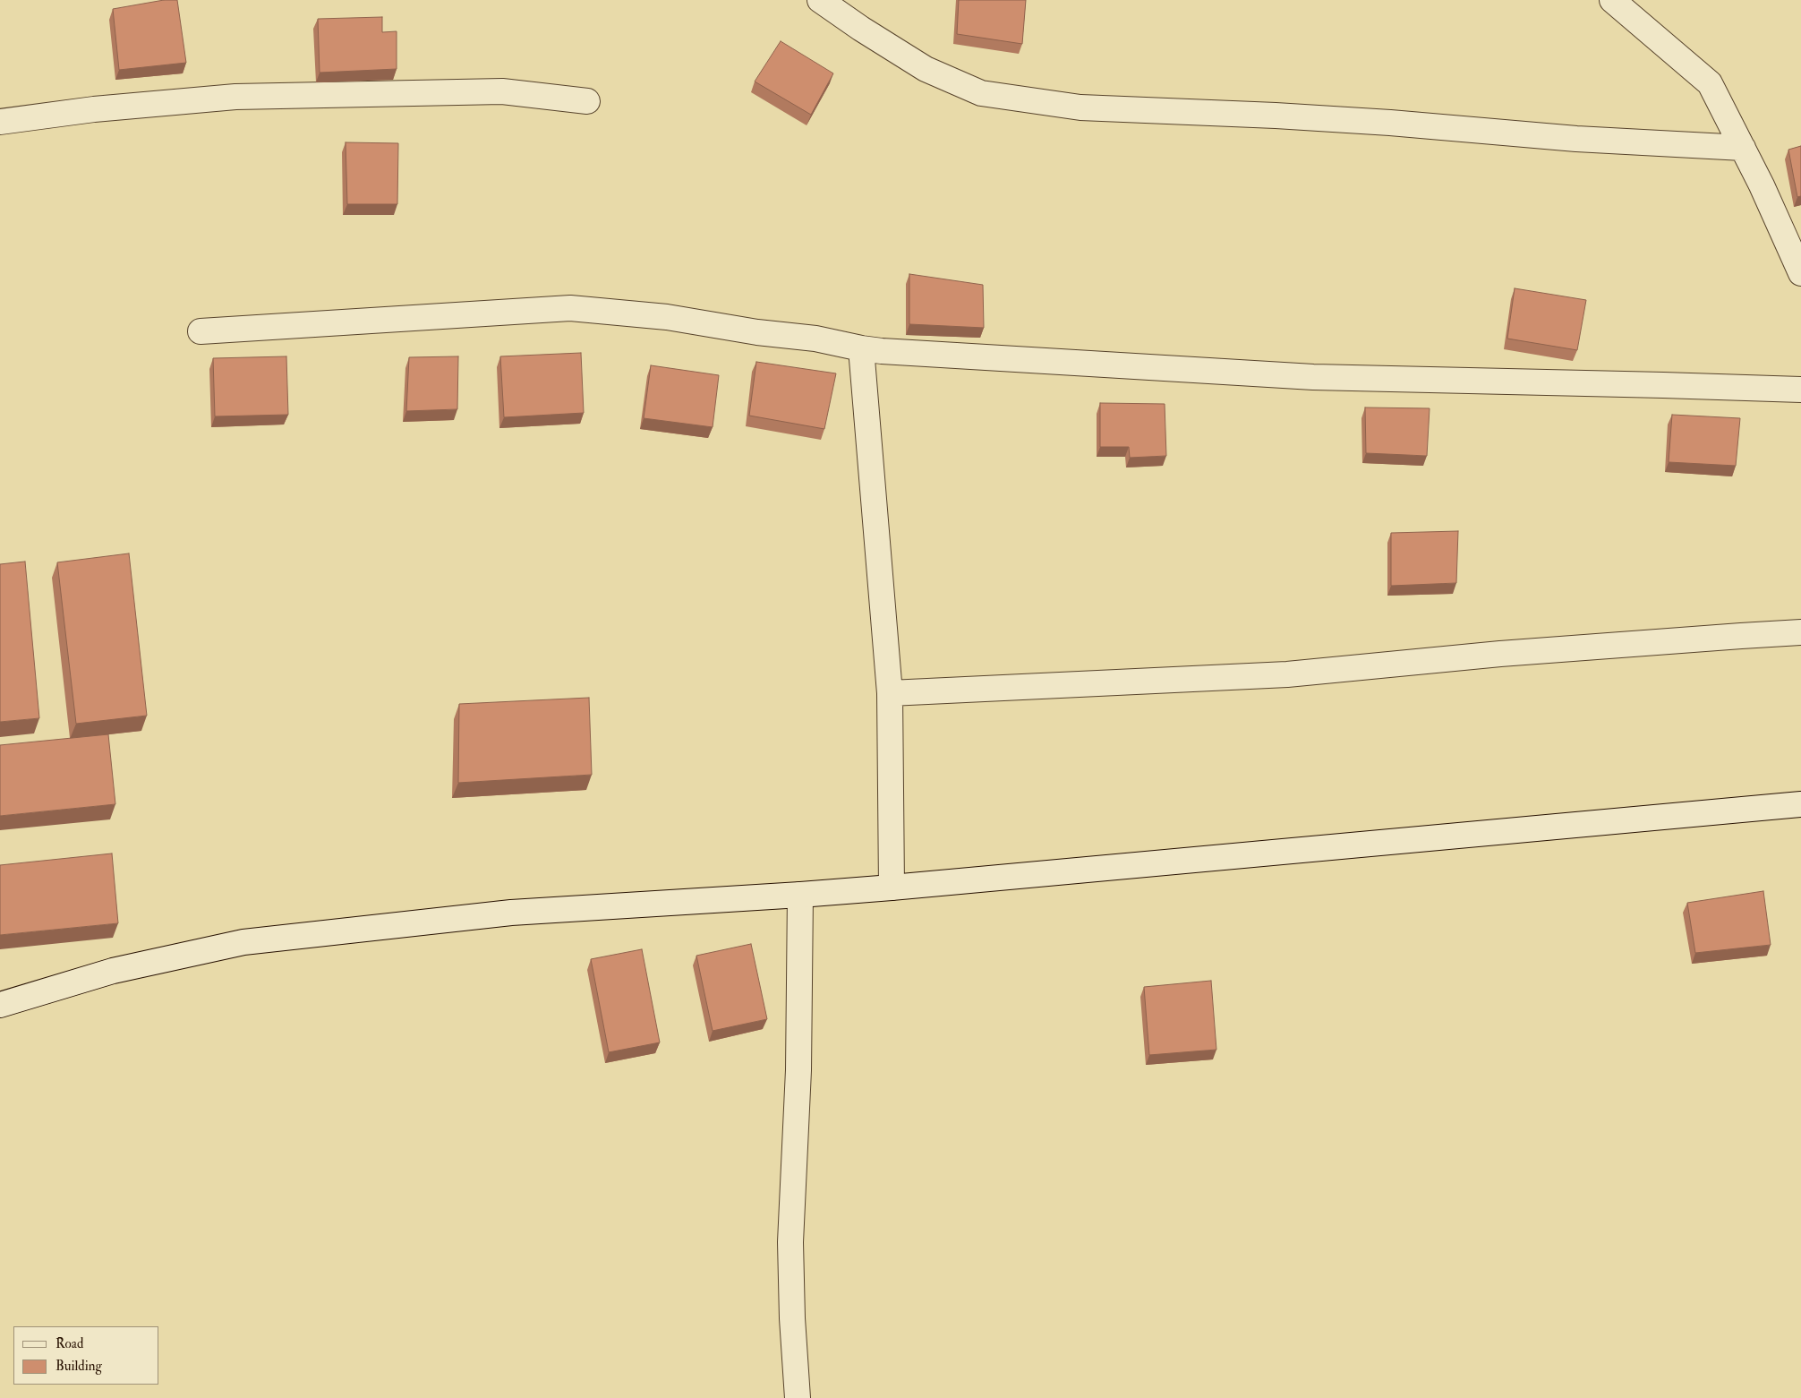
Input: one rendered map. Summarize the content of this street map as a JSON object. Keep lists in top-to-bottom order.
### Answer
{
  "legend": ["Road", "Building"]
}
